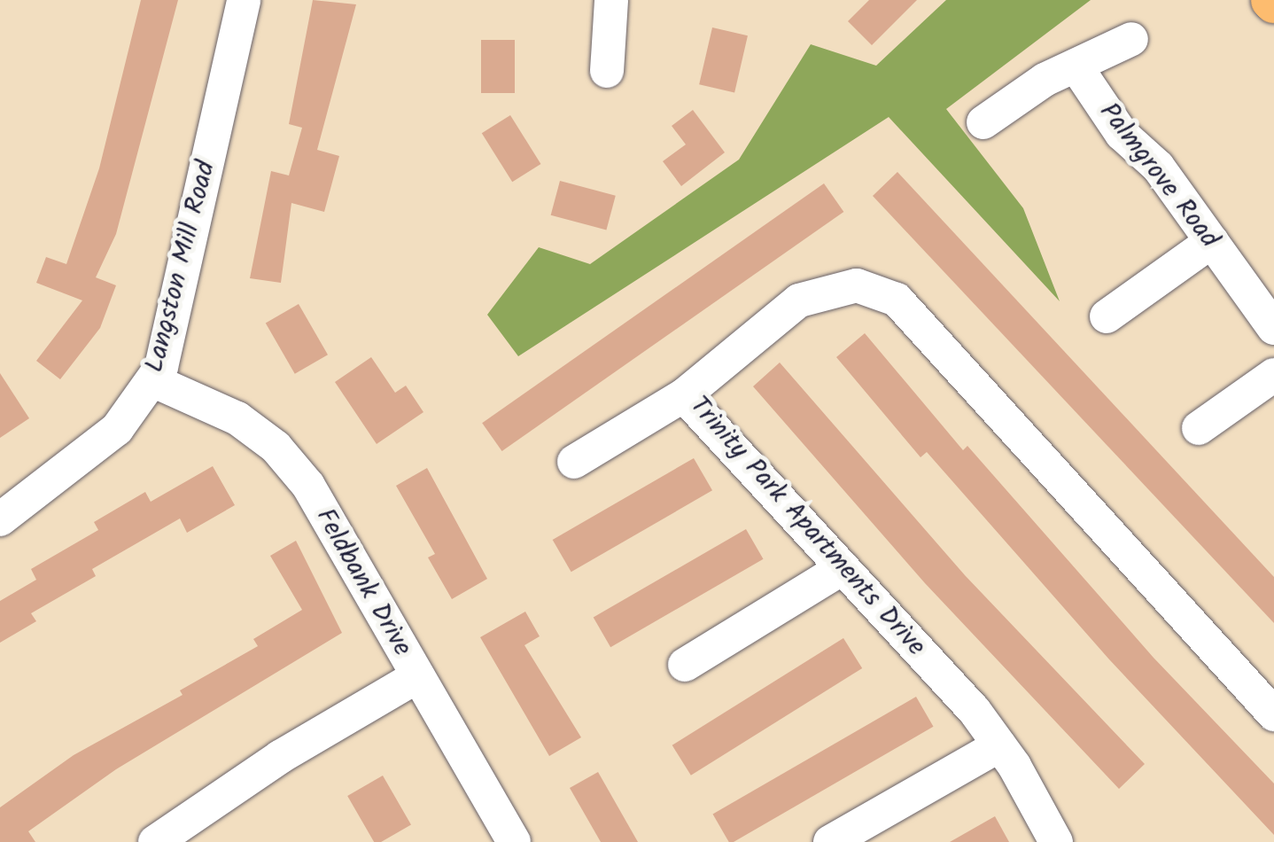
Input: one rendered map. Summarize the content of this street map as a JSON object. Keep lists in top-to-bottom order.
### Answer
{
  "streets": {
    "street": [
      "Palmgrove Road",
      "Langston Mill Road",
      "Trinity Park Apartments Drive",
      "Feldbank Drive"
    ]
  },
  "crossings": [
    ["Langston Mill Road", "Feldbank Drive"]
  ]
}
